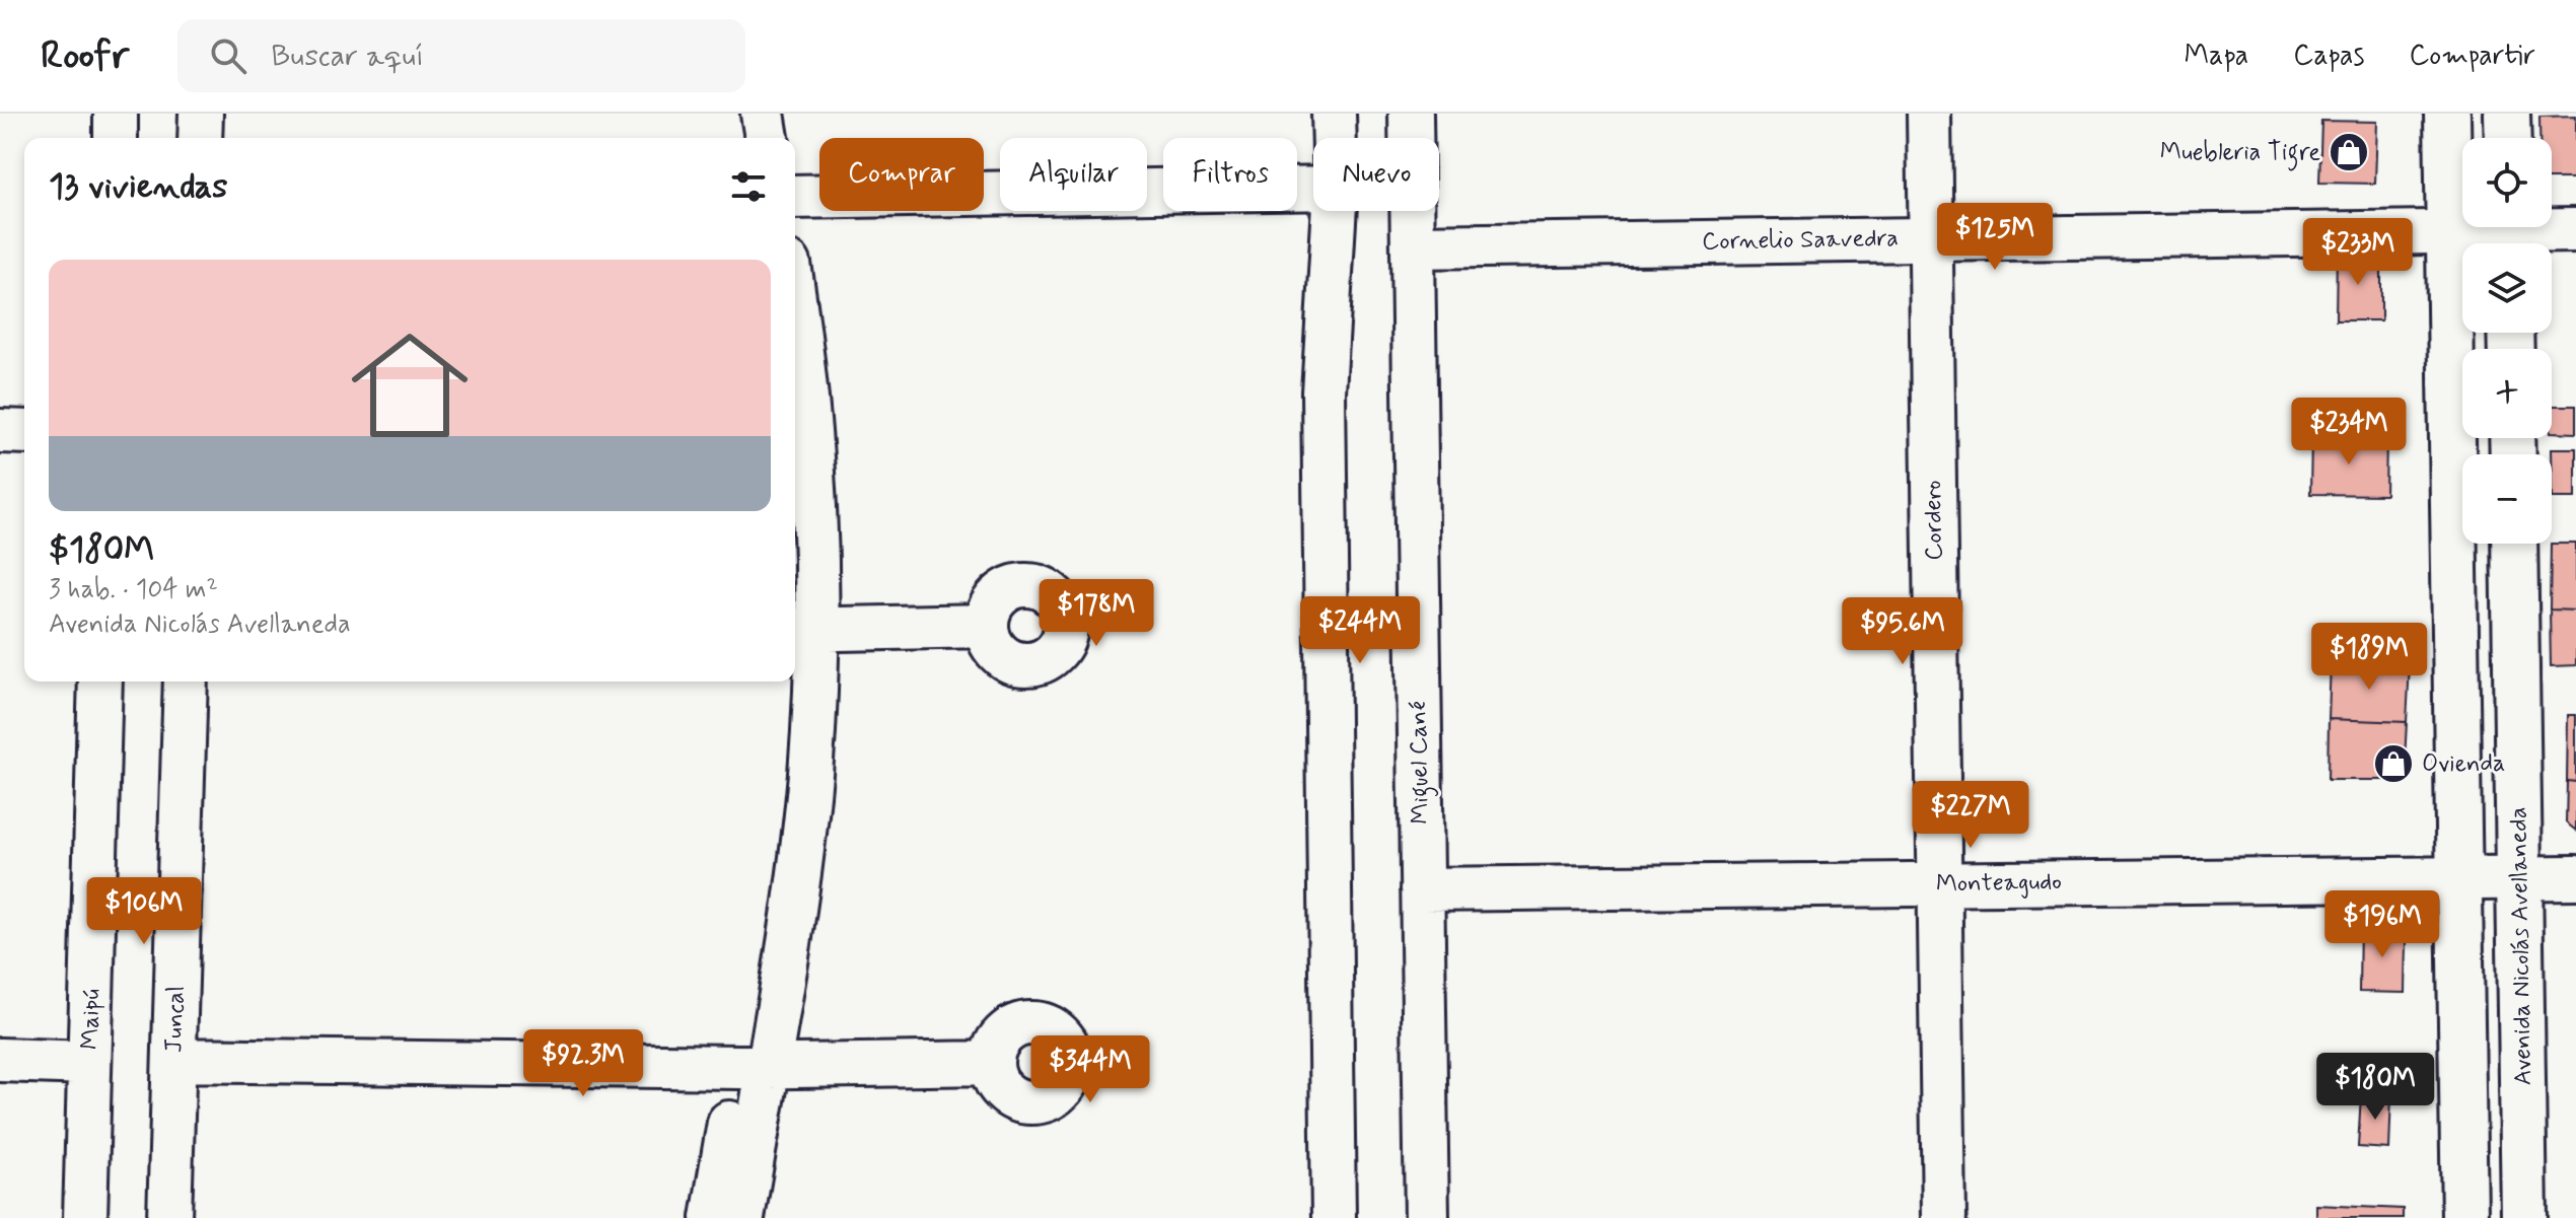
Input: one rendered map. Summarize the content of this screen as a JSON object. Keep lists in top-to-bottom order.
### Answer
{
  "streets": {
    "main road": ["Avenida Nicolás Avellaneda"],
    "street": [
      "Cornelio Saavedra",
      "Cordero",
      "Miguel Cané",
      "Monteagudo",
      "Maipú",
      "Juncal"
    ]
  },
  "crossings": [
    ["Cornelio Saavedra", "Cordero"],
    ["Cornelio Saavedra", "Miguel Cané"],
    ["Cordero", "Monteagudo"],
    ["Miguel Cané", "Monteagudo"],
    ["Monteagudo", "Avenida Nicolás Avellaneda"]
  ],
  "places": {
    "shop": ["Muebleria Tigre", "Ovienda"]
  },
  "page": {
    "header": "Roofr",
    "search": "Buscar aquí",
    "nav": ["Mapa", "Capas", "Compartir"],
    "map_buttons": ["+", "−"],
    "chip": [
      "Comprar",
      "Alquilar",
      "Filtros",
      "Nuevo"
    ],
    "heading": "13 viviendas",
    "price": [
      "$125M",
      "$233M",
      "$234M",
      "$178M",
      "$244M",
      "$95.6M",
      "$189M",
      "$227M",
      "$106M",
      "$196M",
      "$92.3M",
      "$344M",
      "$180M"
    ],
    "list": [
      {
        "name": "$180M",
        "note": "3 hab. · 104 m² · Avenida Nicolás Avellaneda"
      }
    ]
  }
}
